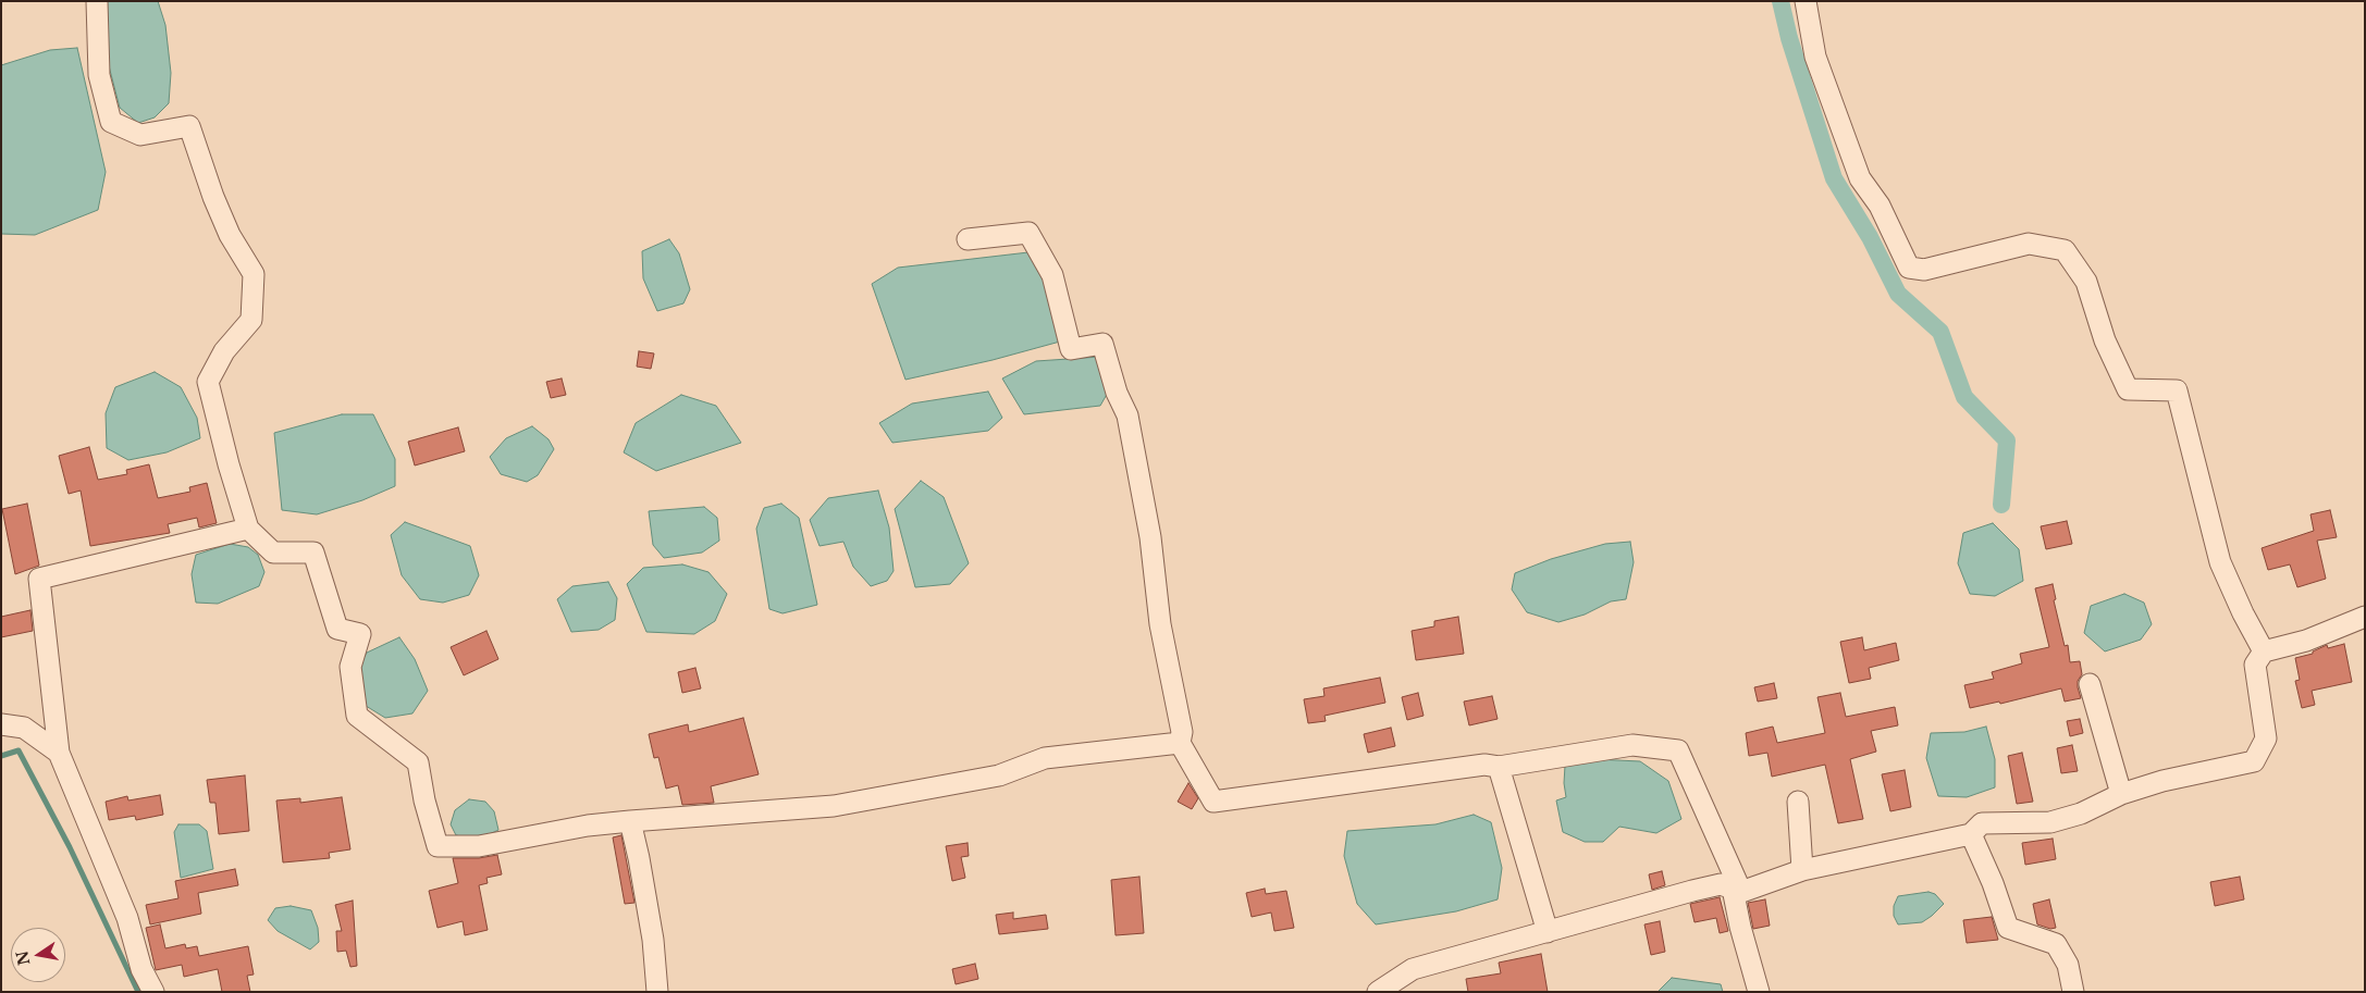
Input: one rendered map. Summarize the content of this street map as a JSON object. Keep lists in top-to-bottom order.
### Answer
{
  "north": "left"
}
